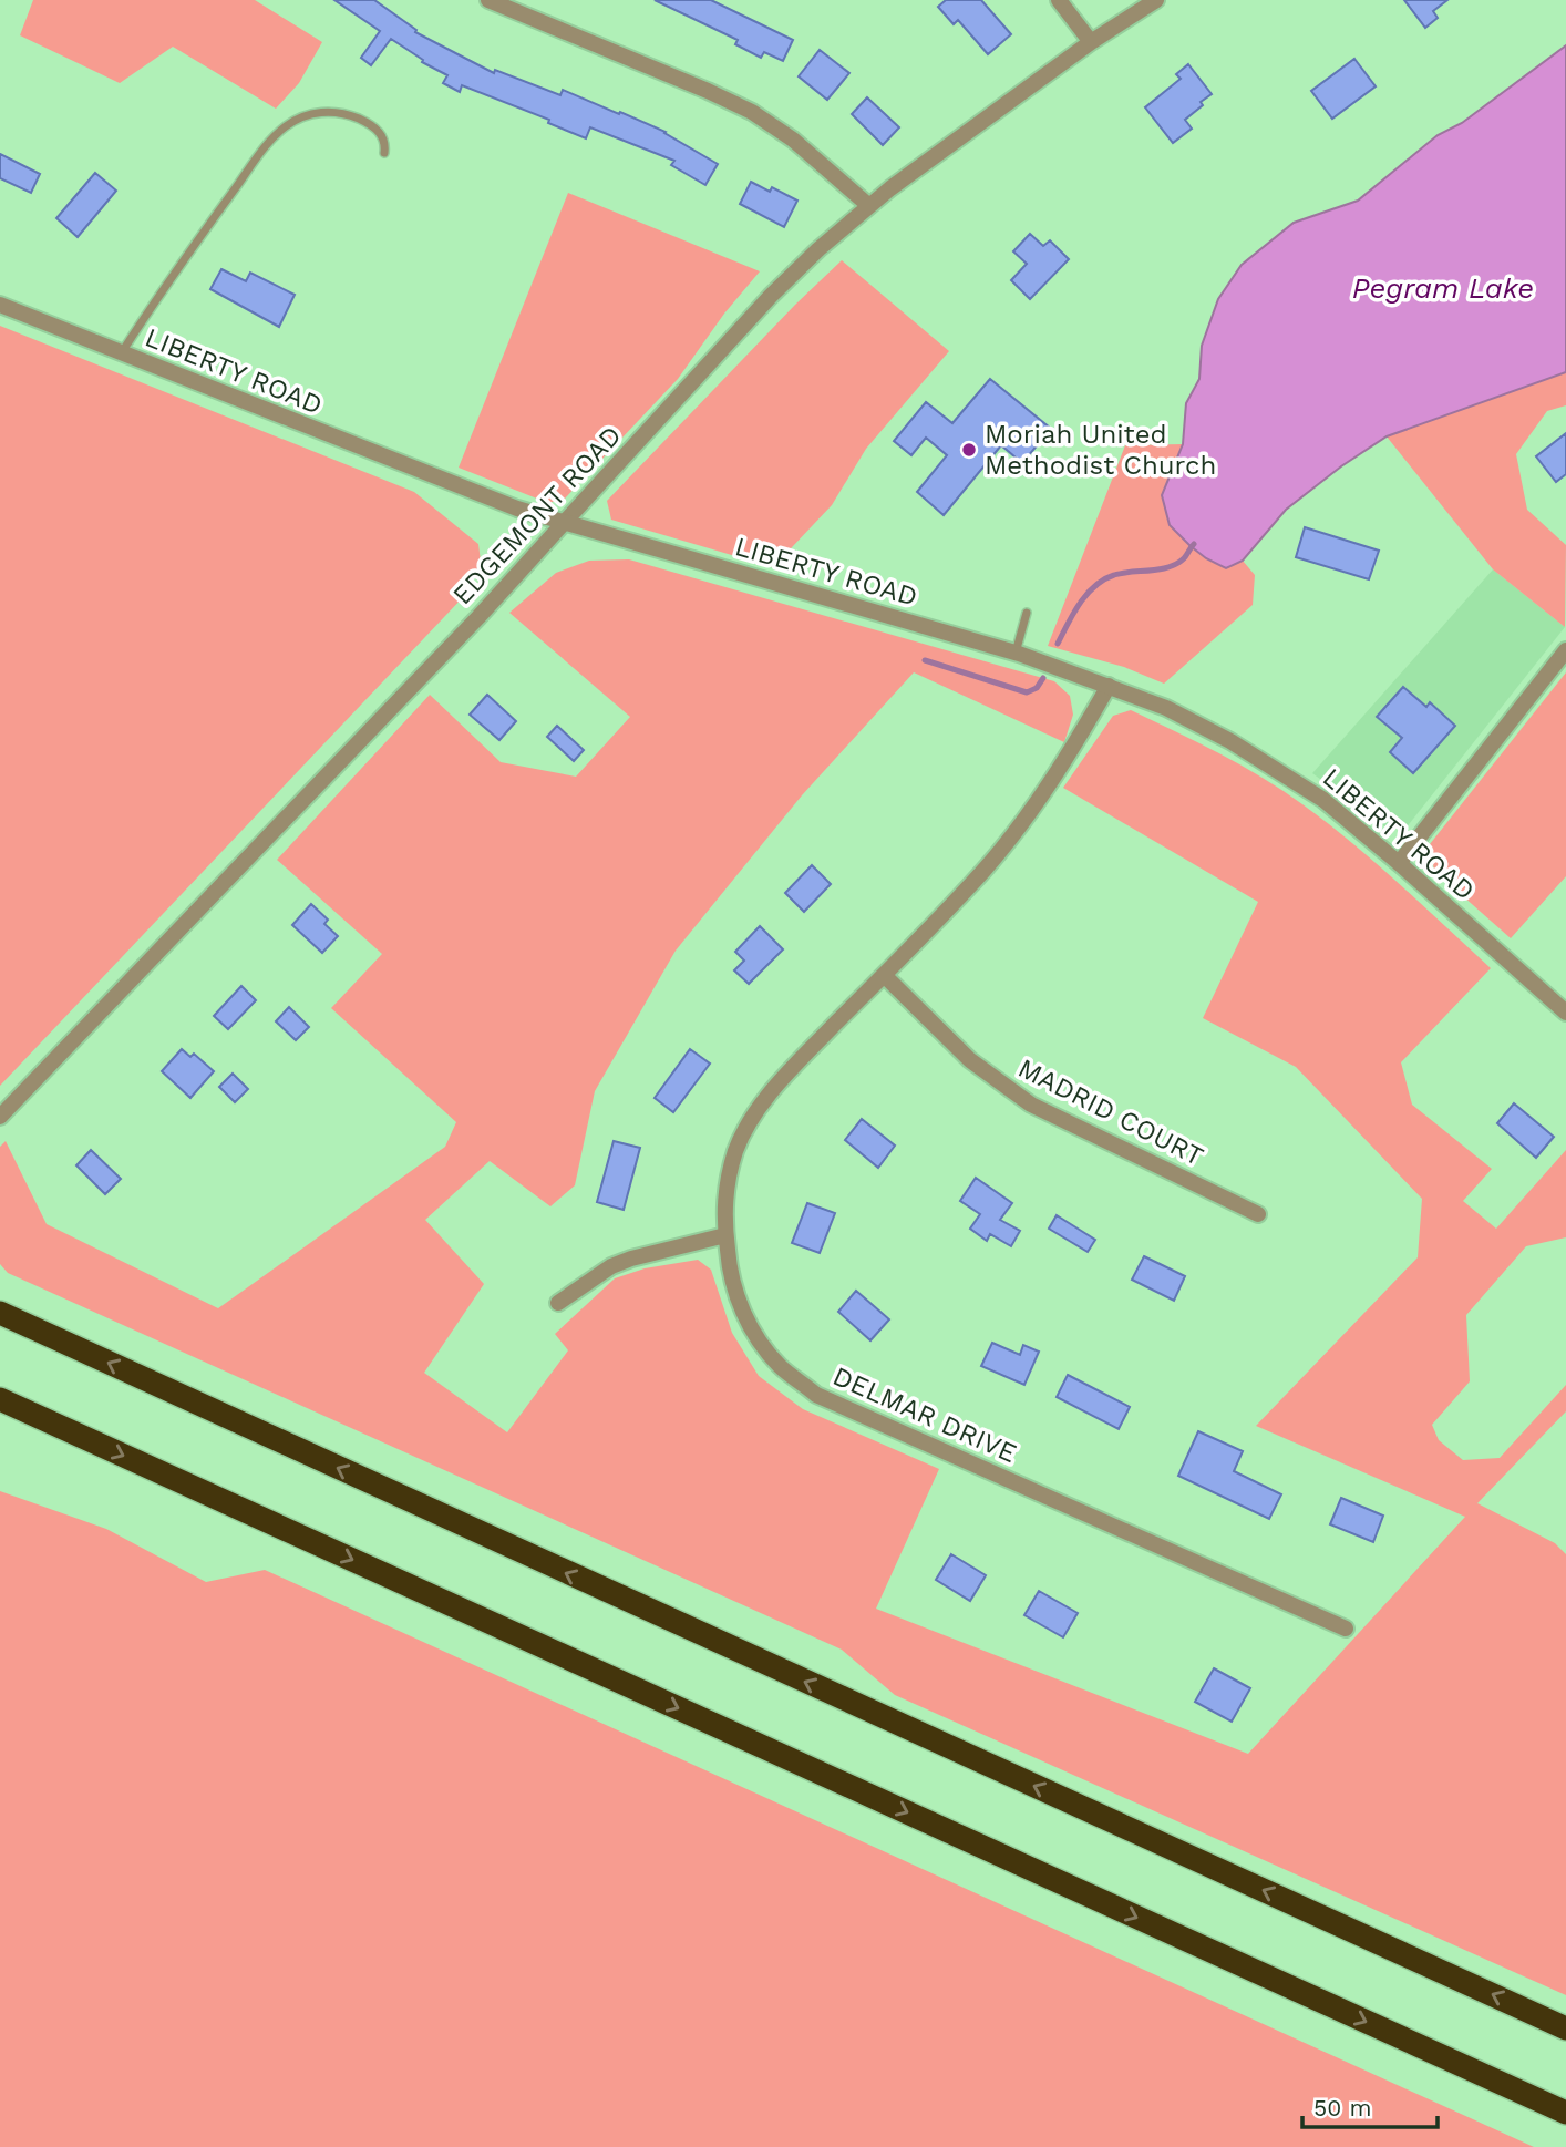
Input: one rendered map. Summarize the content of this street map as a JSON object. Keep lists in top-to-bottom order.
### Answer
{
  "streets": {
    "street": [
      "LIBERTY ROAD",
      "EDGEMONT ROAD",
      "MADRID COURT",
      "DELMAR DRIVE"
    ]
  },
  "crossings": [
    ["LIBERTY ROAD", "EDGEMONT ROAD"],
    ["LIBERTY ROAD", "DELMAR DRIVE"],
    ["MADRID COURT", "DELMAR DRIVE"]
  ],
  "water": ["Pegram Lake"],
  "places": ["Moriah United Methodist Church"],
  "scale_bar": "50 m"
}
